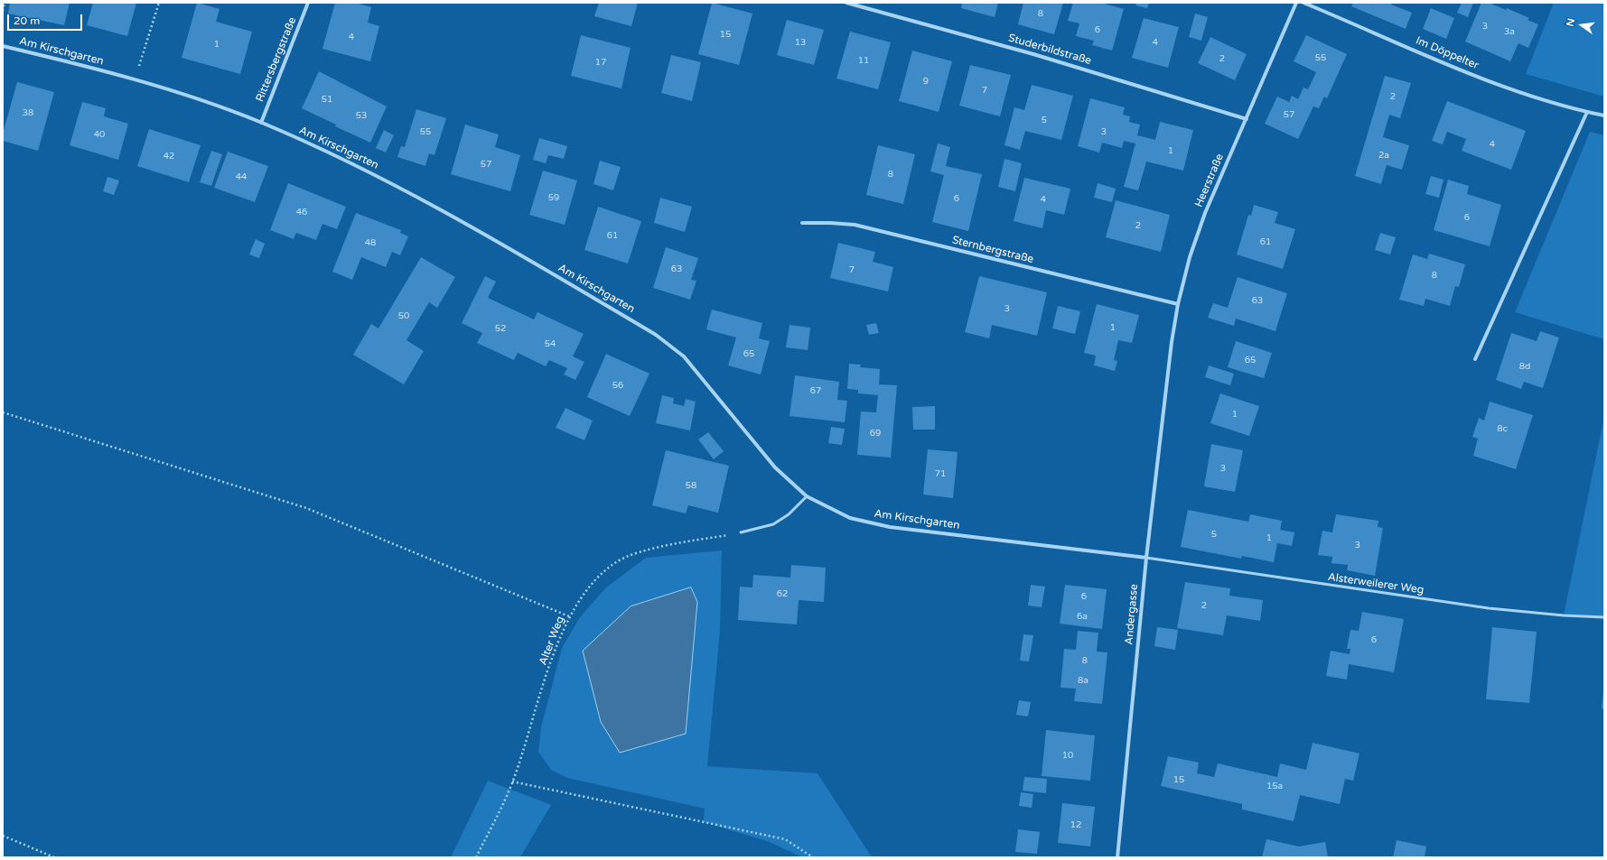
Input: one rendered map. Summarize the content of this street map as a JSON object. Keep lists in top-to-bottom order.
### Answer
{
  "streets": {
    "street": [
      "Studerbildstraße",
      "Am Kirschgarten",
      "Im Döppelter",
      "Rittersbergstraße",
      "Heerstraße",
      "Sternbergstraße",
      "Andergasse"
    ],
    "lane": ["Alsterweilerer Weg"],
    "path": ["Alter Weg"]
  },
  "crossings": [
    ["Studerbildstraße", "Heerstraße"],
    ["Am Kirschgarten", "Rittersbergstraße"],
    ["Am Kirschgarten", "Alsterweilerer Weg"],
    ["Am Kirschgarten", "Andergasse"],
    ["Heerstraße", "Sternbergstraße"],
    ["Heerstraße", "Andergasse"],
    ["Alsterweilerer Weg", "Andergasse"]
  ],
  "house_numbers": [
    "8",
    "3",
    "6",
    "3a",
    "15",
    "4",
    "13",
    "4",
    "1",
    "55",
    "2",
    "11",
    "17",
    "9",
    "7",
    "2",
    "51",
    "38",
    "57",
    "53",
    "5",
    "55",
    "3",
    "40",
    "4",
    "1",
    "2a",
    "42",
    "57",
    "8",
    "44",
    "59",
    "6",
    "4",
    "46",
    "6",
    "2",
    "61",
    "61",
    "48",
    "63",
    "7",
    "8",
    "63",
    "3",
    "50",
    "1",
    "52",
    "54",
    "65",
    "65",
    "8d",
    "56",
    "67",
    "1",
    "8c",
    "69",
    "3",
    "71",
    "58",
    "5",
    "1",
    "3",
    "62",
    "6",
    "2",
    "6a",
    "6",
    "8",
    "8a",
    "10",
    "15",
    "15a",
    "12"
  ],
  "scale_bar": "20 m",
  "north": "left"
}
